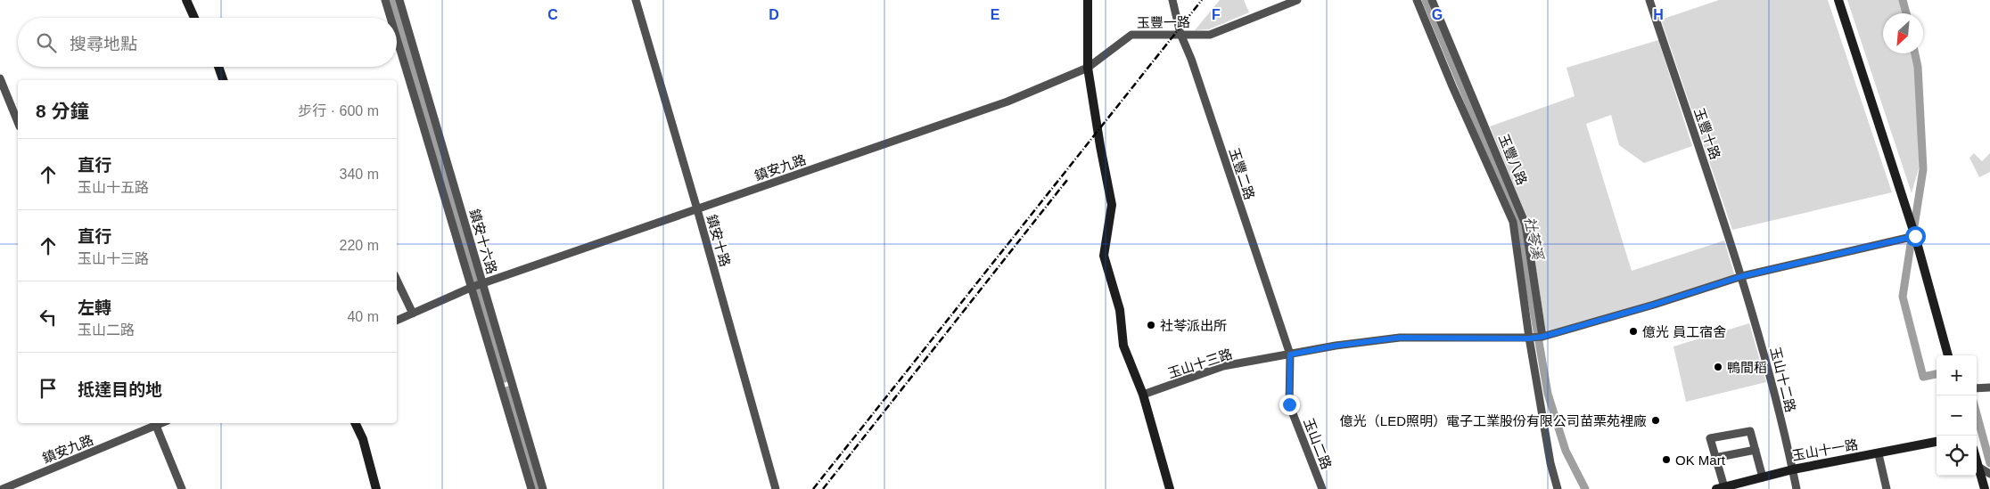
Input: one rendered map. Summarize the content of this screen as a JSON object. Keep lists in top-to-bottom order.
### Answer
{
  "streets": {
    "street": [
      "玉豐一路",
      "玉豐十路",
      "玉豐八路",
      "鎮安九路",
      "玉豐二路",
      "鎮安十路",
      "鎮安十六路",
      "玉山十三路",
      "玉山十二路",
      "玉山二路",
      "玉山十一路"
    ]
  },
  "crossings": [
    ["玉豐一路", "鎮安九路"],
    ["玉豐一路", "玉豐二路"],
    ["玉豐十路", "玉山十三路"],
    ["玉豐十路", "玉山十二路"],
    ["玉豐八路", "玉山十三路"],
    ["鎮安九路", "鎮安十路"],
    ["鎮安九路", "鎮安十六路"],
    ["玉豐二路", "玉山十三路"],
    ["玉豐二路", "玉山二路"],
    ["玉山十三路", "玉山十二路"],
    ["玉山十三路", "玉山二路"],
    ["玉山十二路", "玉山十一路"]
  ],
  "water": ["社苓溪"],
  "places": [
    "社苓派出所",
    "億光 員工宿舍",
    "鴨間稻",
    "億光（LED照明）電子工業股份有限公司苗栗苑裡廠",
    "OK Mart"
  ],
  "north": "bottom left",
  "page": {
    "search": "搜尋地點",
    "heading": ["8 分鐘", "步行 · 600 m"],
    "list": [
      ["直行", "玉山十五路", "340 m"],
      ["直行", "玉山十三路", "220 m"],
      ["左轉", "玉山二路", "40 m"],
      "抵達目的地"
    ],
    "map_buttons": ["+", "−"]
  },
  "grid": {
    "columns": [
      "C",
      "D",
      "E",
      "F",
      "G",
      "H"
    ]
  }
}
